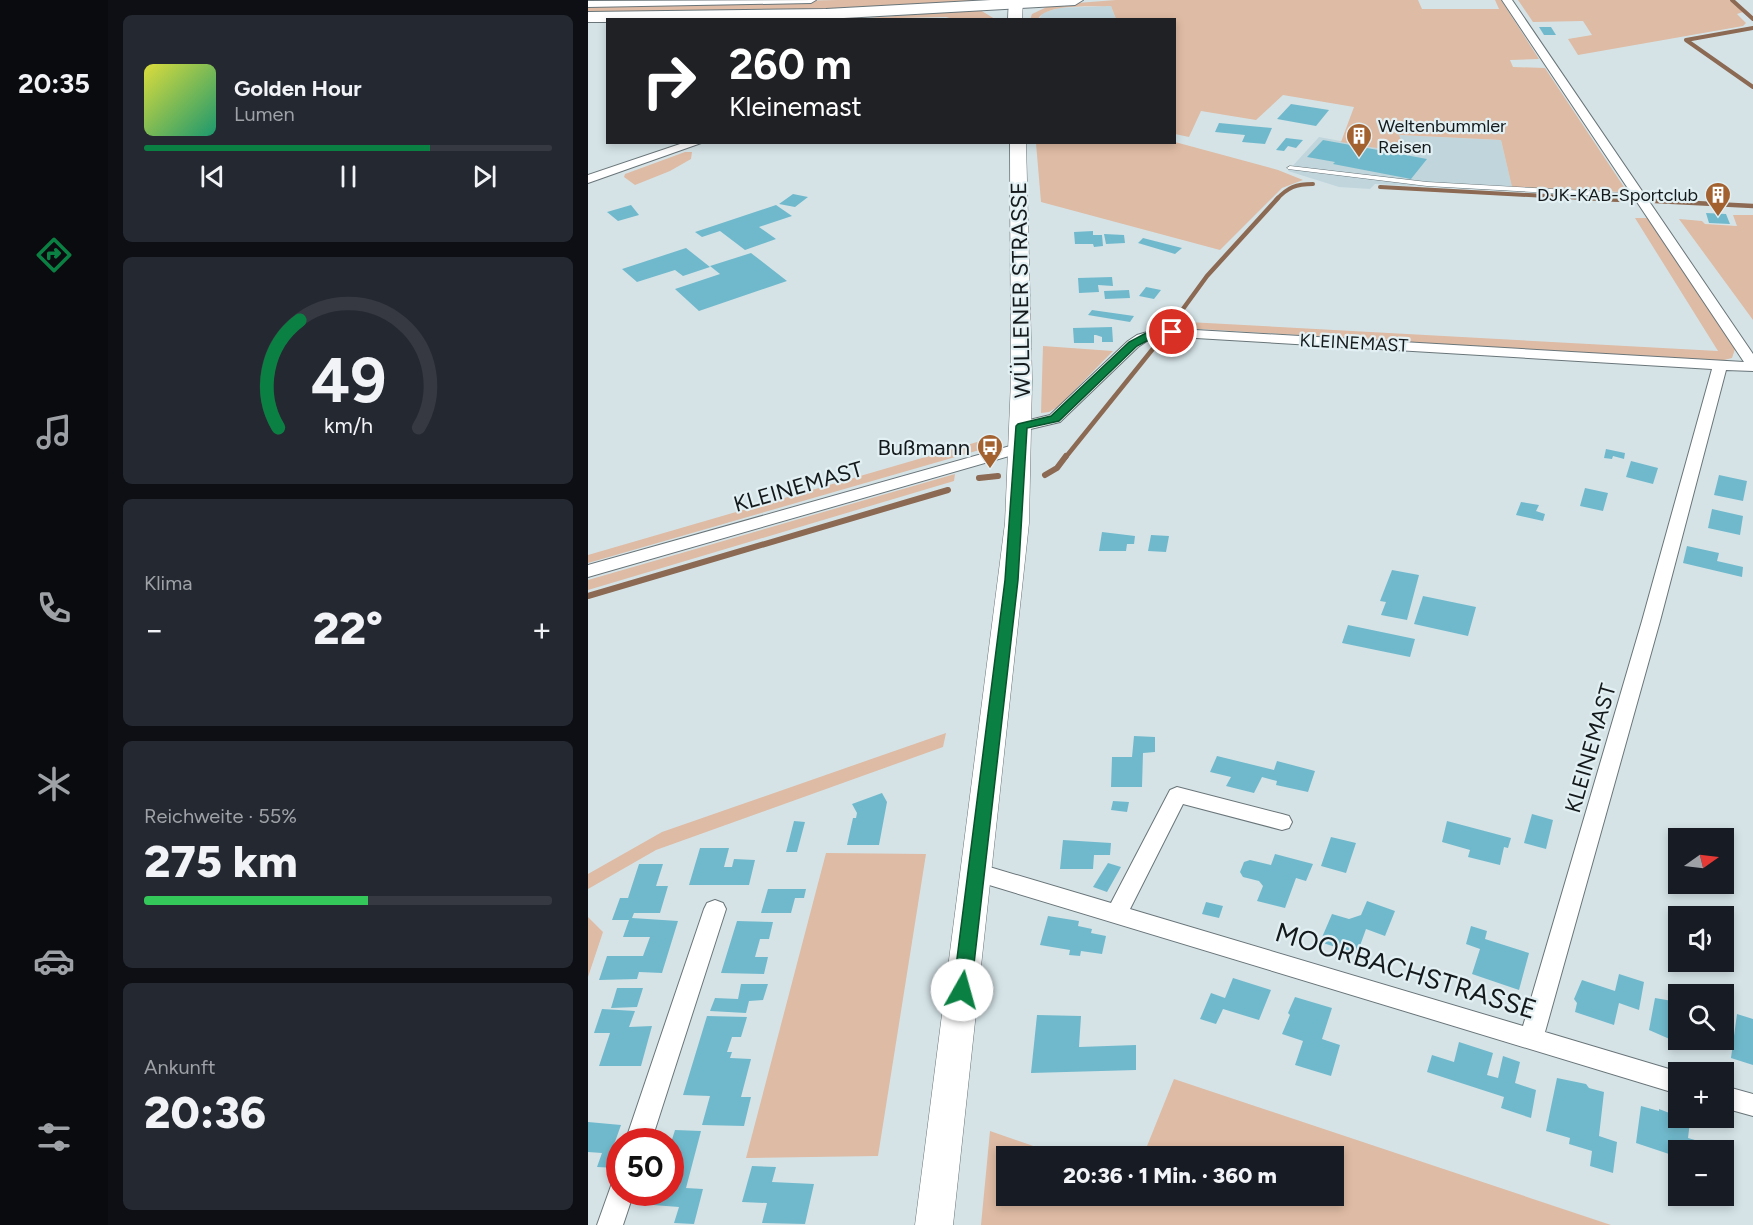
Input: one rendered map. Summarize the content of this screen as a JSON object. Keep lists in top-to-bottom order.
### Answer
{
  "streets": {
    "main road": ["WÜLLENER STRASSE"],
    "street": ["KLEINEMAST", "MOORBACHSTRASSE"]
  },
  "crossings": [
    ["WÜLLENER STRASSE", "KLEINEMAST"],
    ["WÜLLENER STRASSE", "MOORBACHSTRASSE"],
    ["KLEINEMAST", "MOORBACHSTRASSE"]
  ],
  "places": {
    "building": ["Weltenbummler Reisen", "DJK-KAB-Sportclub"],
    "bus stop": ["Bußmann"]
  },
  "north": "right",
  "page": {
    "tabs": "20:35",
    "turn": ["260 m", "Kleinemast"],
    "song": ["Golden Hour", "Lumen"],
    "tile": [
      "Klima",
      ["Reichweite · 55%", "275 km"],
      ["Ankunft", "20:36"]
    ],
    "heat": ["−", "22°", "+"],
    "map_buttons": ["+", "−"],
    "limit": "50",
    "trip": "20:36 · 1 Min. · 360 m",
    "gauge": ["49", "km/h"]
  }
}
